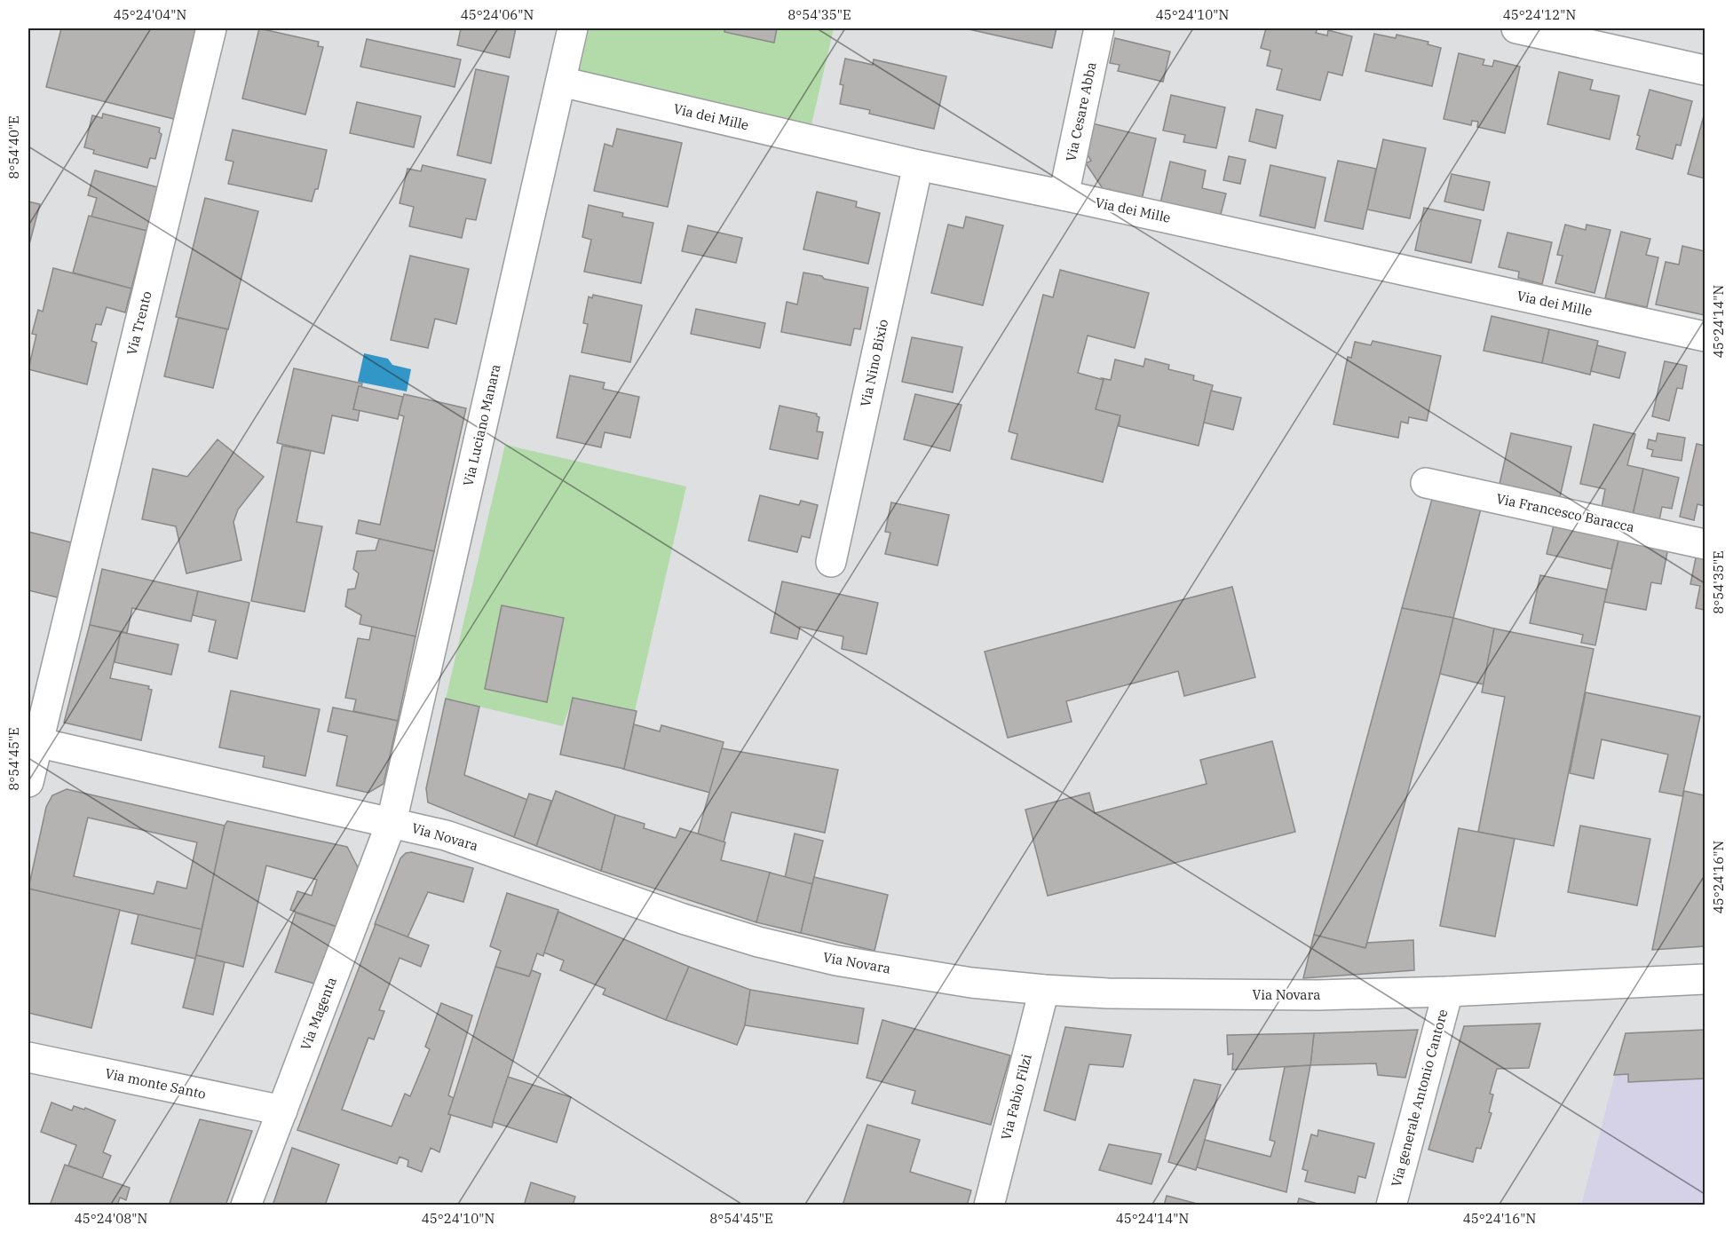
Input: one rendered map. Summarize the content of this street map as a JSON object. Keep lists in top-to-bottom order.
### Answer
{
  "streets": {
    "street": [
      "Via Cesare Abba",
      "Via dei Mille",
      "Via Trento",
      "Via Nino Bixio",
      "Via Luciano Manara",
      "Via Francesco Baracca",
      "Via Novara",
      "Via Magenta",
      "Via monte Santo",
      "Via Fabio Filzi",
      "Via generale Antonio Cantore"
    ]
  },
  "crossings": [
    ["Via Cesare Abba", "Via dei Mille"],
    ["Via dei Mille", "Via Nino Bixio"],
    ["Via dei Mille", "Via Luciano Manara"],
    ["Via Trento", "Via Novara"],
    ["Via Luciano Manara", "Via Novara"],
    ["Via Luciano Manara", "Via Magenta"],
    ["Via Novara", "Via Magenta"],
    ["Via Novara", "Via Fabio Filzi"],
    ["Via Novara", "Via generale Antonio Cantore"],
    ["Via Magenta", "Via monte Santo"]
  ],
  "coordinates": [
    "45°24'04\"N",
    "45°24'06\"N",
    "8°54'35\"E",
    "45°24'10\"N",
    "45°24'12\"N",
    "8°54'40\"E",
    "45°24'14\"N",
    "8°54'45\"E",
    "45°24'16\"N",
    "45°24'08\"N"
  ]
}
